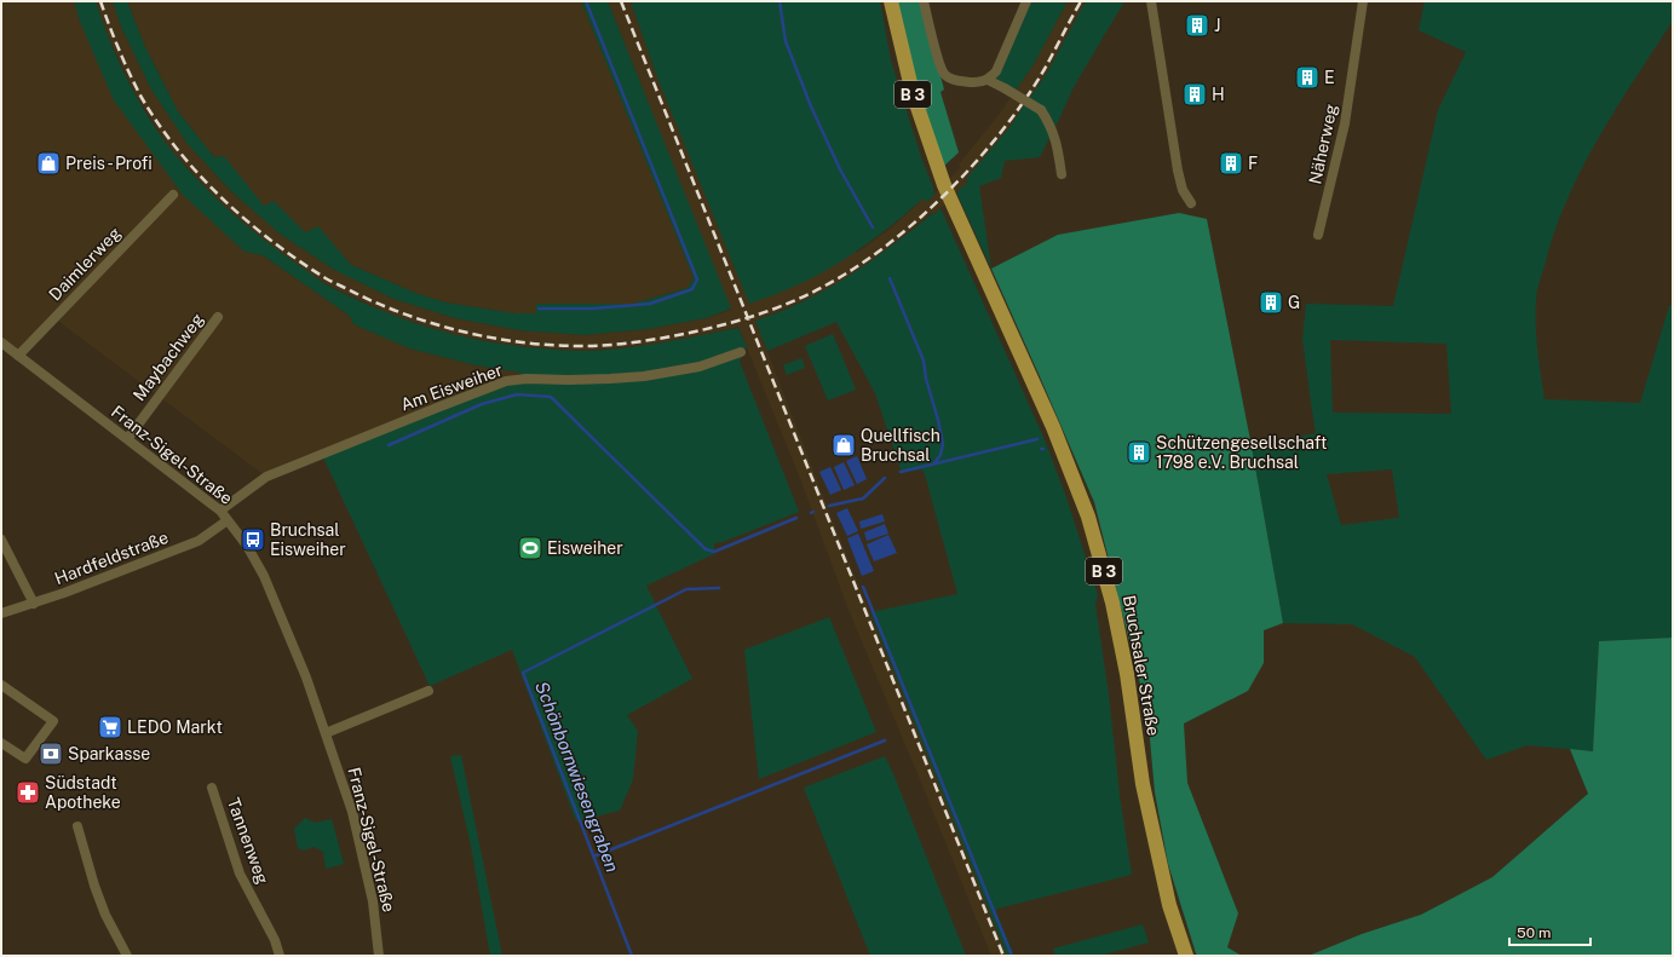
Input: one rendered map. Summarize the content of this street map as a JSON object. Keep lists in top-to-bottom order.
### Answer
{
  "streets": {
    "main road": ["B 3", "Bruchsaler Straße"],
    "street": [
      "Näherweg",
      "Daimlerweg",
      "Maybachweg",
      "Am Eisweiher",
      "Franz-Sigel-Straße",
      "Hardfeldstraße",
      "Tannenweg"
    ]
  },
  "crossings": [
    ["Daimlerweg", "Franz-Sigel-Straße"],
    ["Maybachweg", "Franz-Sigel-Straße"],
    ["Am Eisweiher", "Franz-Sigel-Straße"],
    ["Franz-Sigel-Straße", "Hardfeldstraße"]
  ],
  "water": ["Schönbornwiesengraben"],
  "places": {
    "building": [
      "J",
      "E",
      "H",
      "F",
      "G",
      "Schützengesellschaft 1798 e.V. Bruchsal"
    ],
    "shop": ["Preis - Profi", "Quellfisch Bruchsal"],
    "bus stop": ["Bruchsal Eisweiher"],
    "sports": ["Eisweiher"],
    "supermarket": ["LEDO Markt"],
    "bank": ["Sparkasse"],
    "pharmacy": ["Südstadt Apotheke"]
  },
  "scale_bar": "50 m"
}
